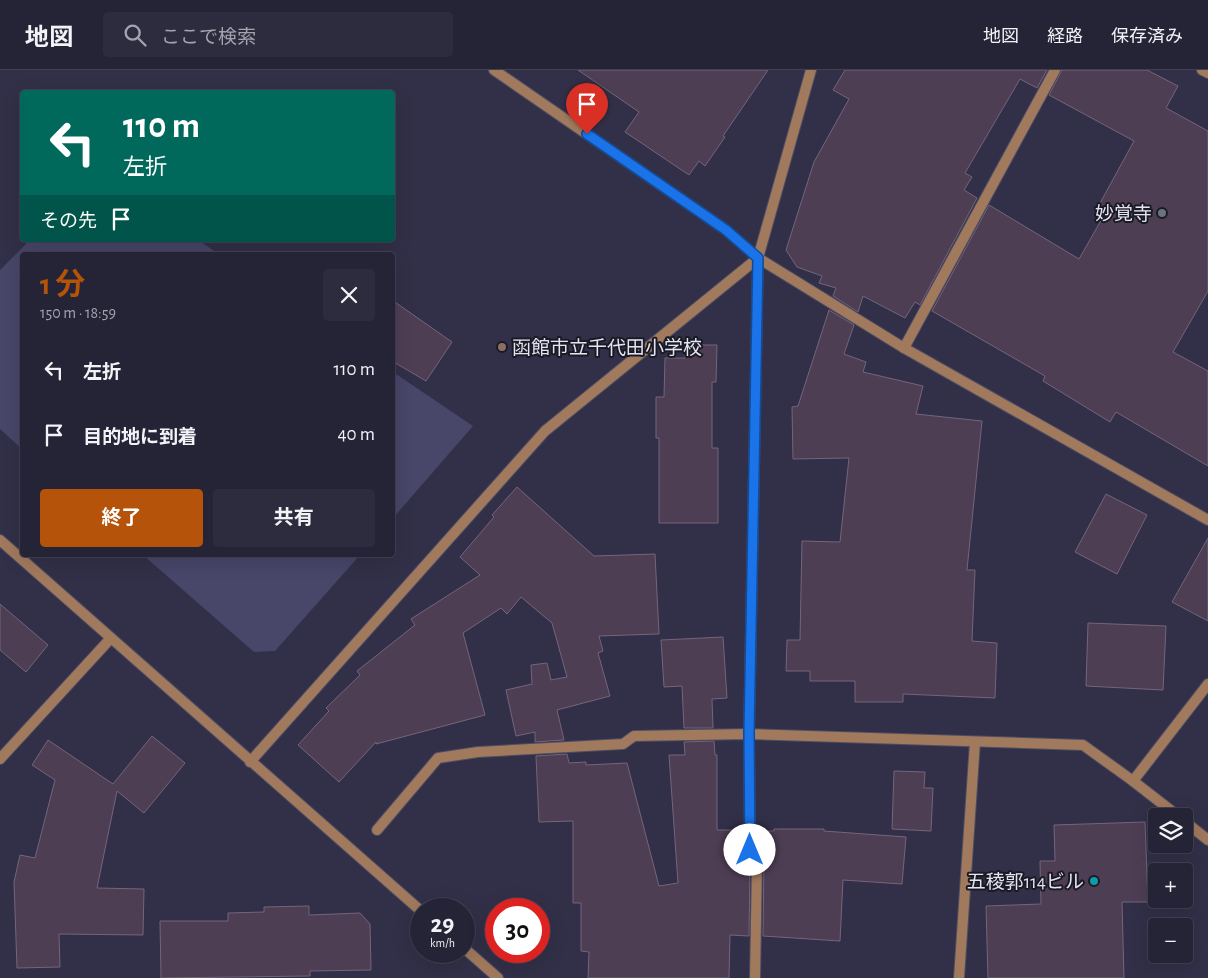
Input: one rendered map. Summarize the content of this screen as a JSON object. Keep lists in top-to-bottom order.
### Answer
{
  "places": ["妙覚寺", "函館市立千代田小学校", "五稜郭114ビル"],
  "page": {
    "header": "地図",
    "search": "ここで検索",
    "nav": ["地図", "経路", "保存済み"],
    "turn": ["110 m", "左折"],
    "then": "その先",
    "heading": ["1 分", "150 m · 18:59"],
    "list": [
      {
        "name": "左折",
        "value": "110 m"
      },
      {
        "name": "目的地に到着",
        "value": "40 m"
      }
    ],
    "buttons": ["終了", "共有"],
    "map_buttons": ["+", "−"],
    "speed": "29 km/h",
    "limit": "30"
  }
}
